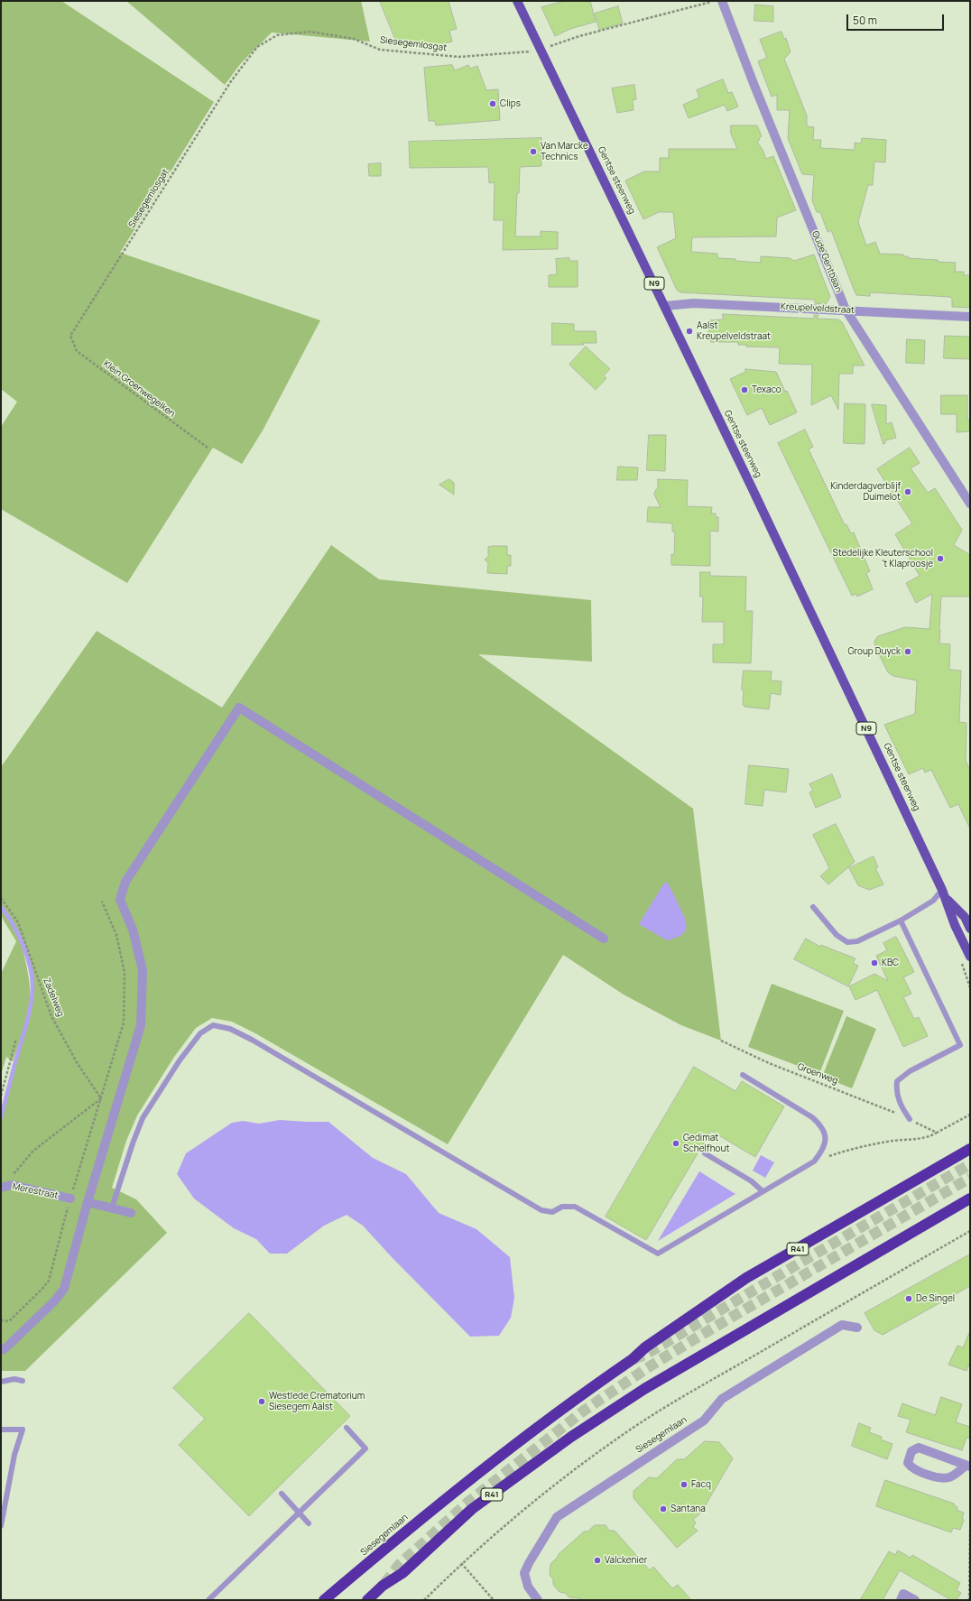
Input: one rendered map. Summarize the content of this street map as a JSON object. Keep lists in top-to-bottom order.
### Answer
{
  "streets": {
    "highway": ["R41", "Siesegemlaan"],
    "main road": ["Gentse steenweg", "N9"],
    "street": ["Oude Gentbaan", "Kreupelveldstraat", "Merestraat"],
    "path": [
      "Siesegemlosgat",
      "Klein Groenwegelken",
      "Zadelweg",
      "Groenweg"
    ]
  },
  "crossings": [
    ["Siesegemlosgat", "Gentse steenweg"],
    ["Siesegemlosgat", "Klein Groenwegelken"],
    ["Gentse steenweg", "Kreupelveldstraat"],
    ["Oude Gentbaan", "Kreupelveldstraat"]
  ],
  "places": [
    "Clips",
    "Van Marcke Technics",
    "Aalst Kreupelveldstraat",
    "Texaco",
    "Kinderdagverblijf Duimelot",
    "Stedelijke Kleuterschool 't Klaproosje",
    "Group Duyck",
    "KBC",
    "Gedimat Schelfhout",
    "De Singel",
    "Westlede Crematorium Siesegem Aalst",
    "Facq",
    "Santana",
    "Valckenier"
  ],
  "scale_bar": "50 m"
}
